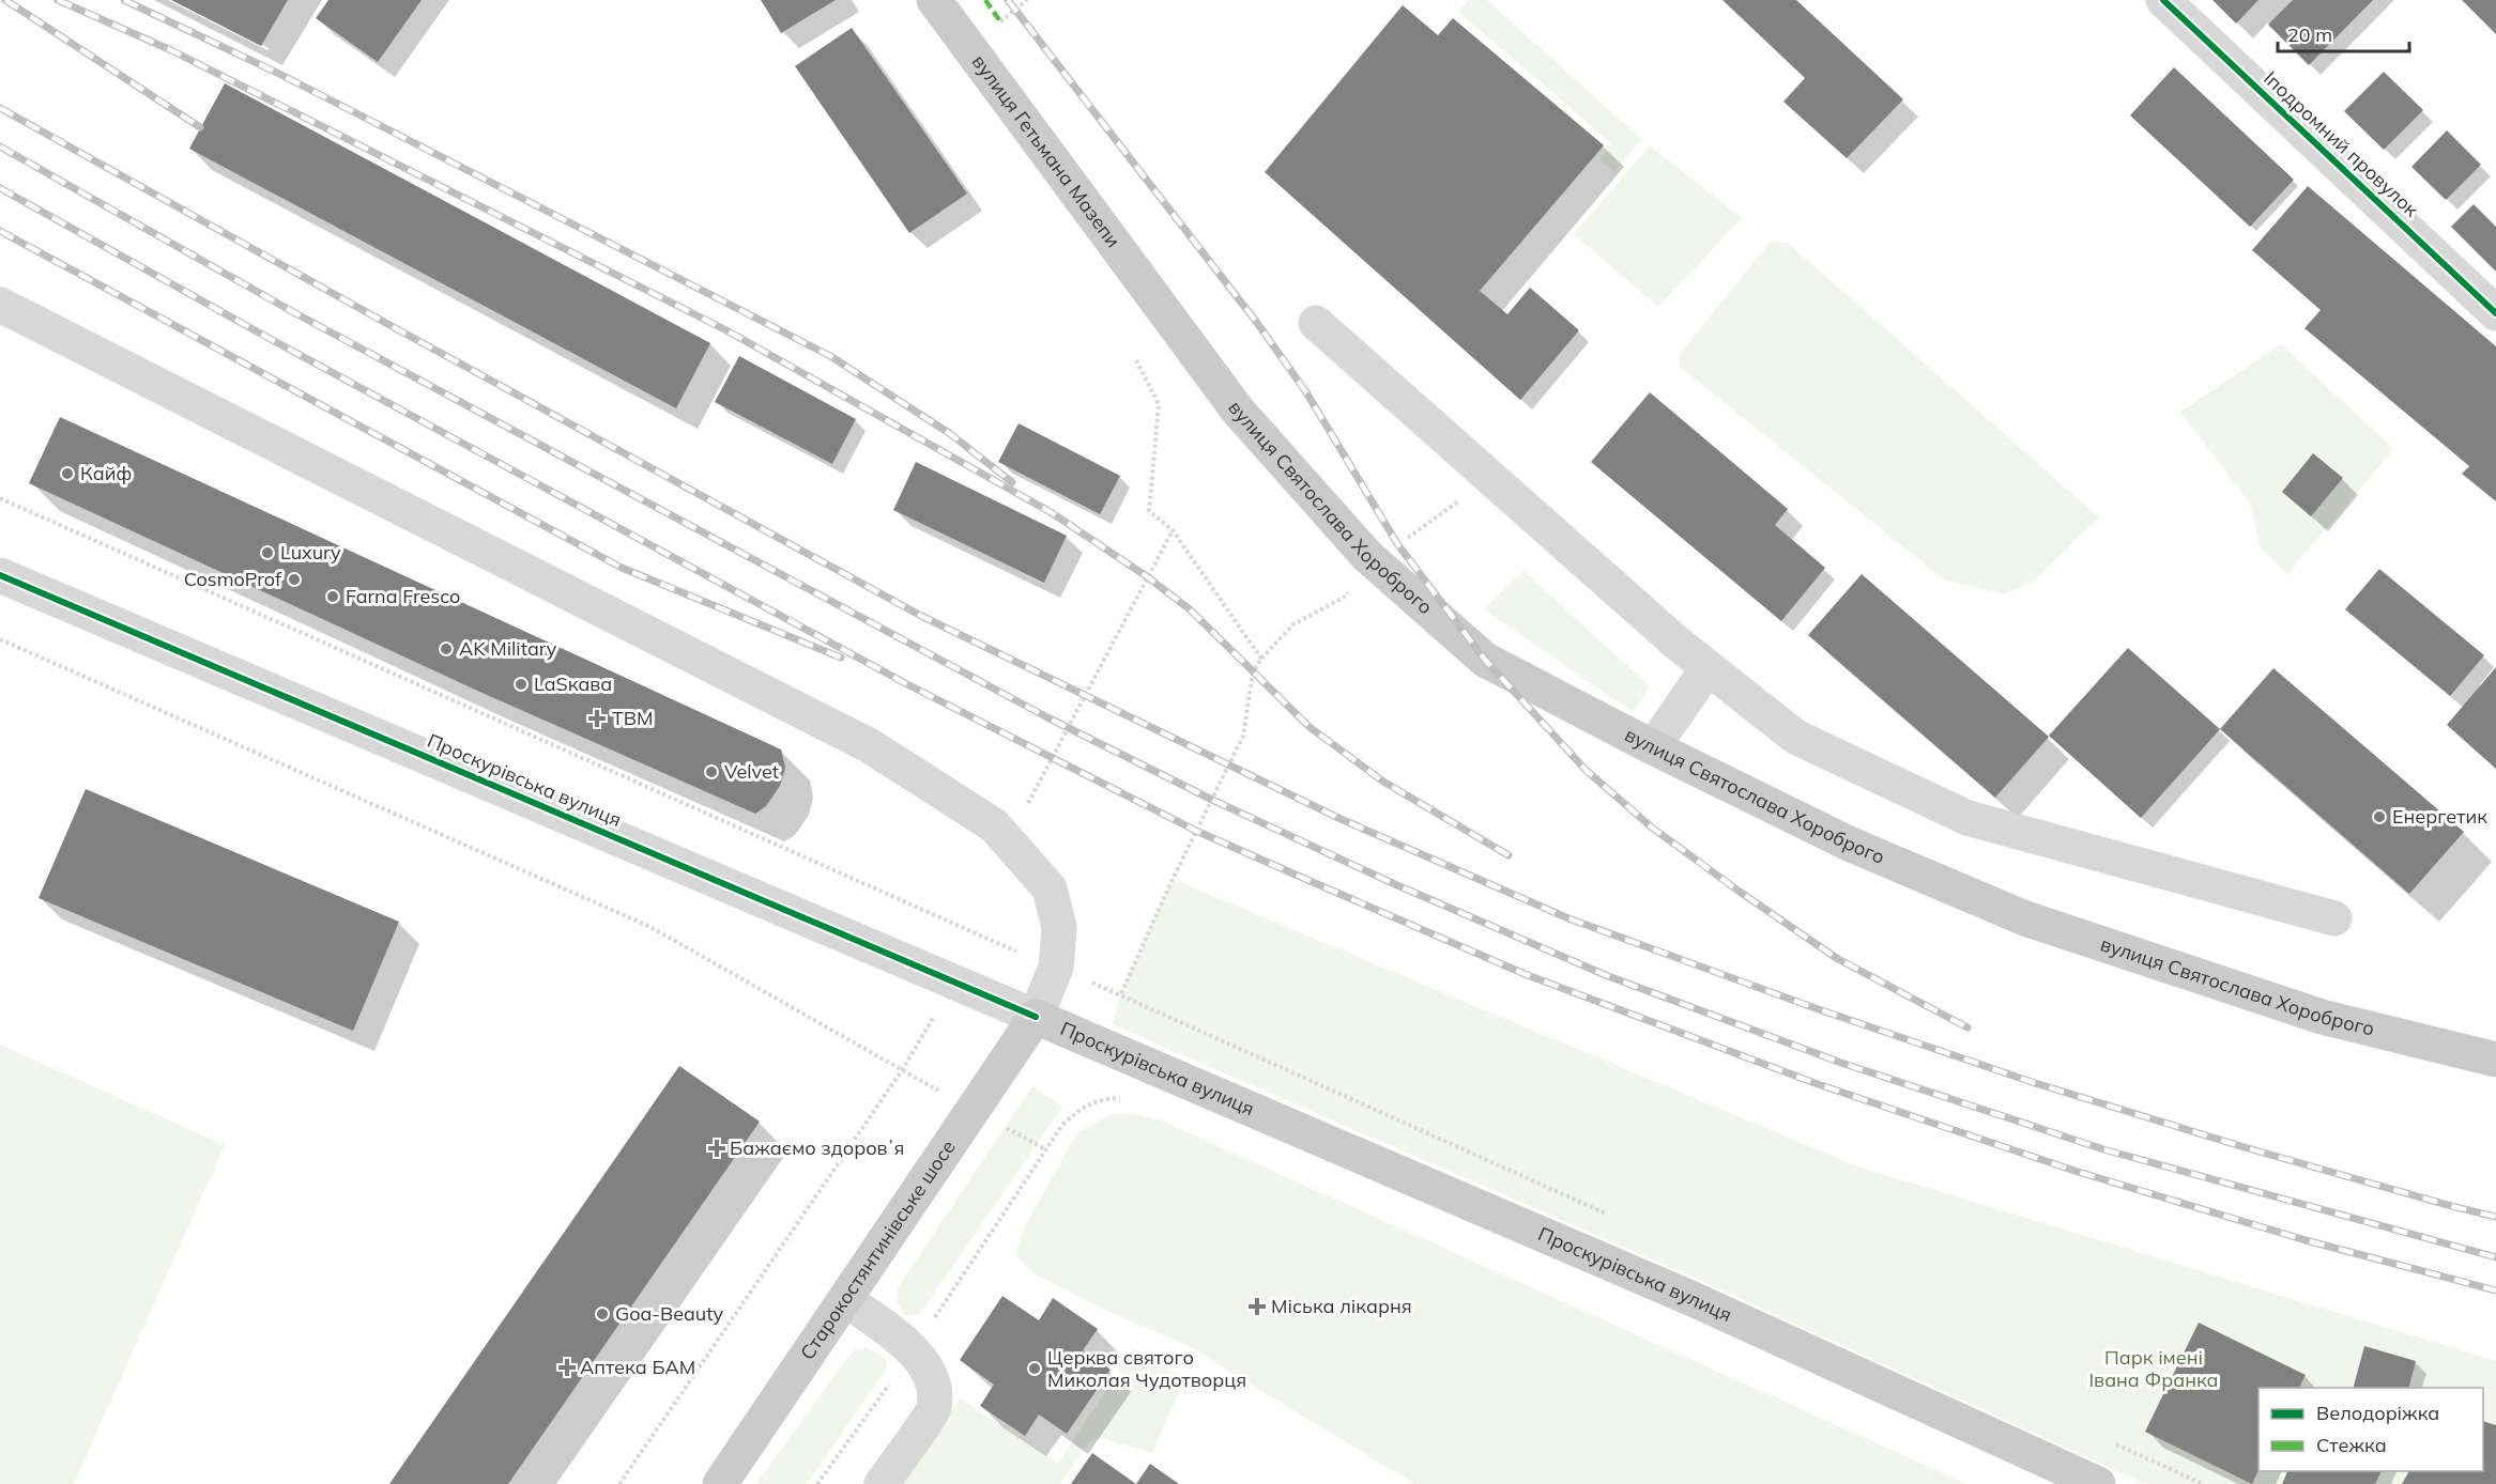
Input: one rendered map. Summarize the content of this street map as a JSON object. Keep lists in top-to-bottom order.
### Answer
{
  "streets": {
    "main road": [
      "вулиця Гетьмана Мазепи",
      "вулиця Святослава Хороброго",
      "Проскурівська вулиця",
      "Старокостянтинівське шосе"
    ],
    "street": ["Іподромний провулок"]
  },
  "crossings": [
    ["вулиця Гетьмана Мазепи", "вулиця Святослава Хороброго"],
    ["Проскурівська вулиця", "Старокостянтинівське шосе"]
  ],
  "parks": ["Парк імені Івана Франка"],
  "places": {
    "other": [
      "Кайф",
      "Luxury",
      "CosmoProf",
      "Farna Fresco",
      "AK Military",
      "LaSкaва",
      "Velvet",
      "Енергетик",
      "Goa-Beauty",
      "Церква святого Миколая Чудотворця"
    ],
    "health": [
      "ТВМ",
      "Бажаємо здоровʼя",
      "Міська лікарня",
      "Аптека БАМ"
    ]
  },
  "legend": ["Велодоріжка", "Стежка"],
  "scale_bar": "20 m"
}
